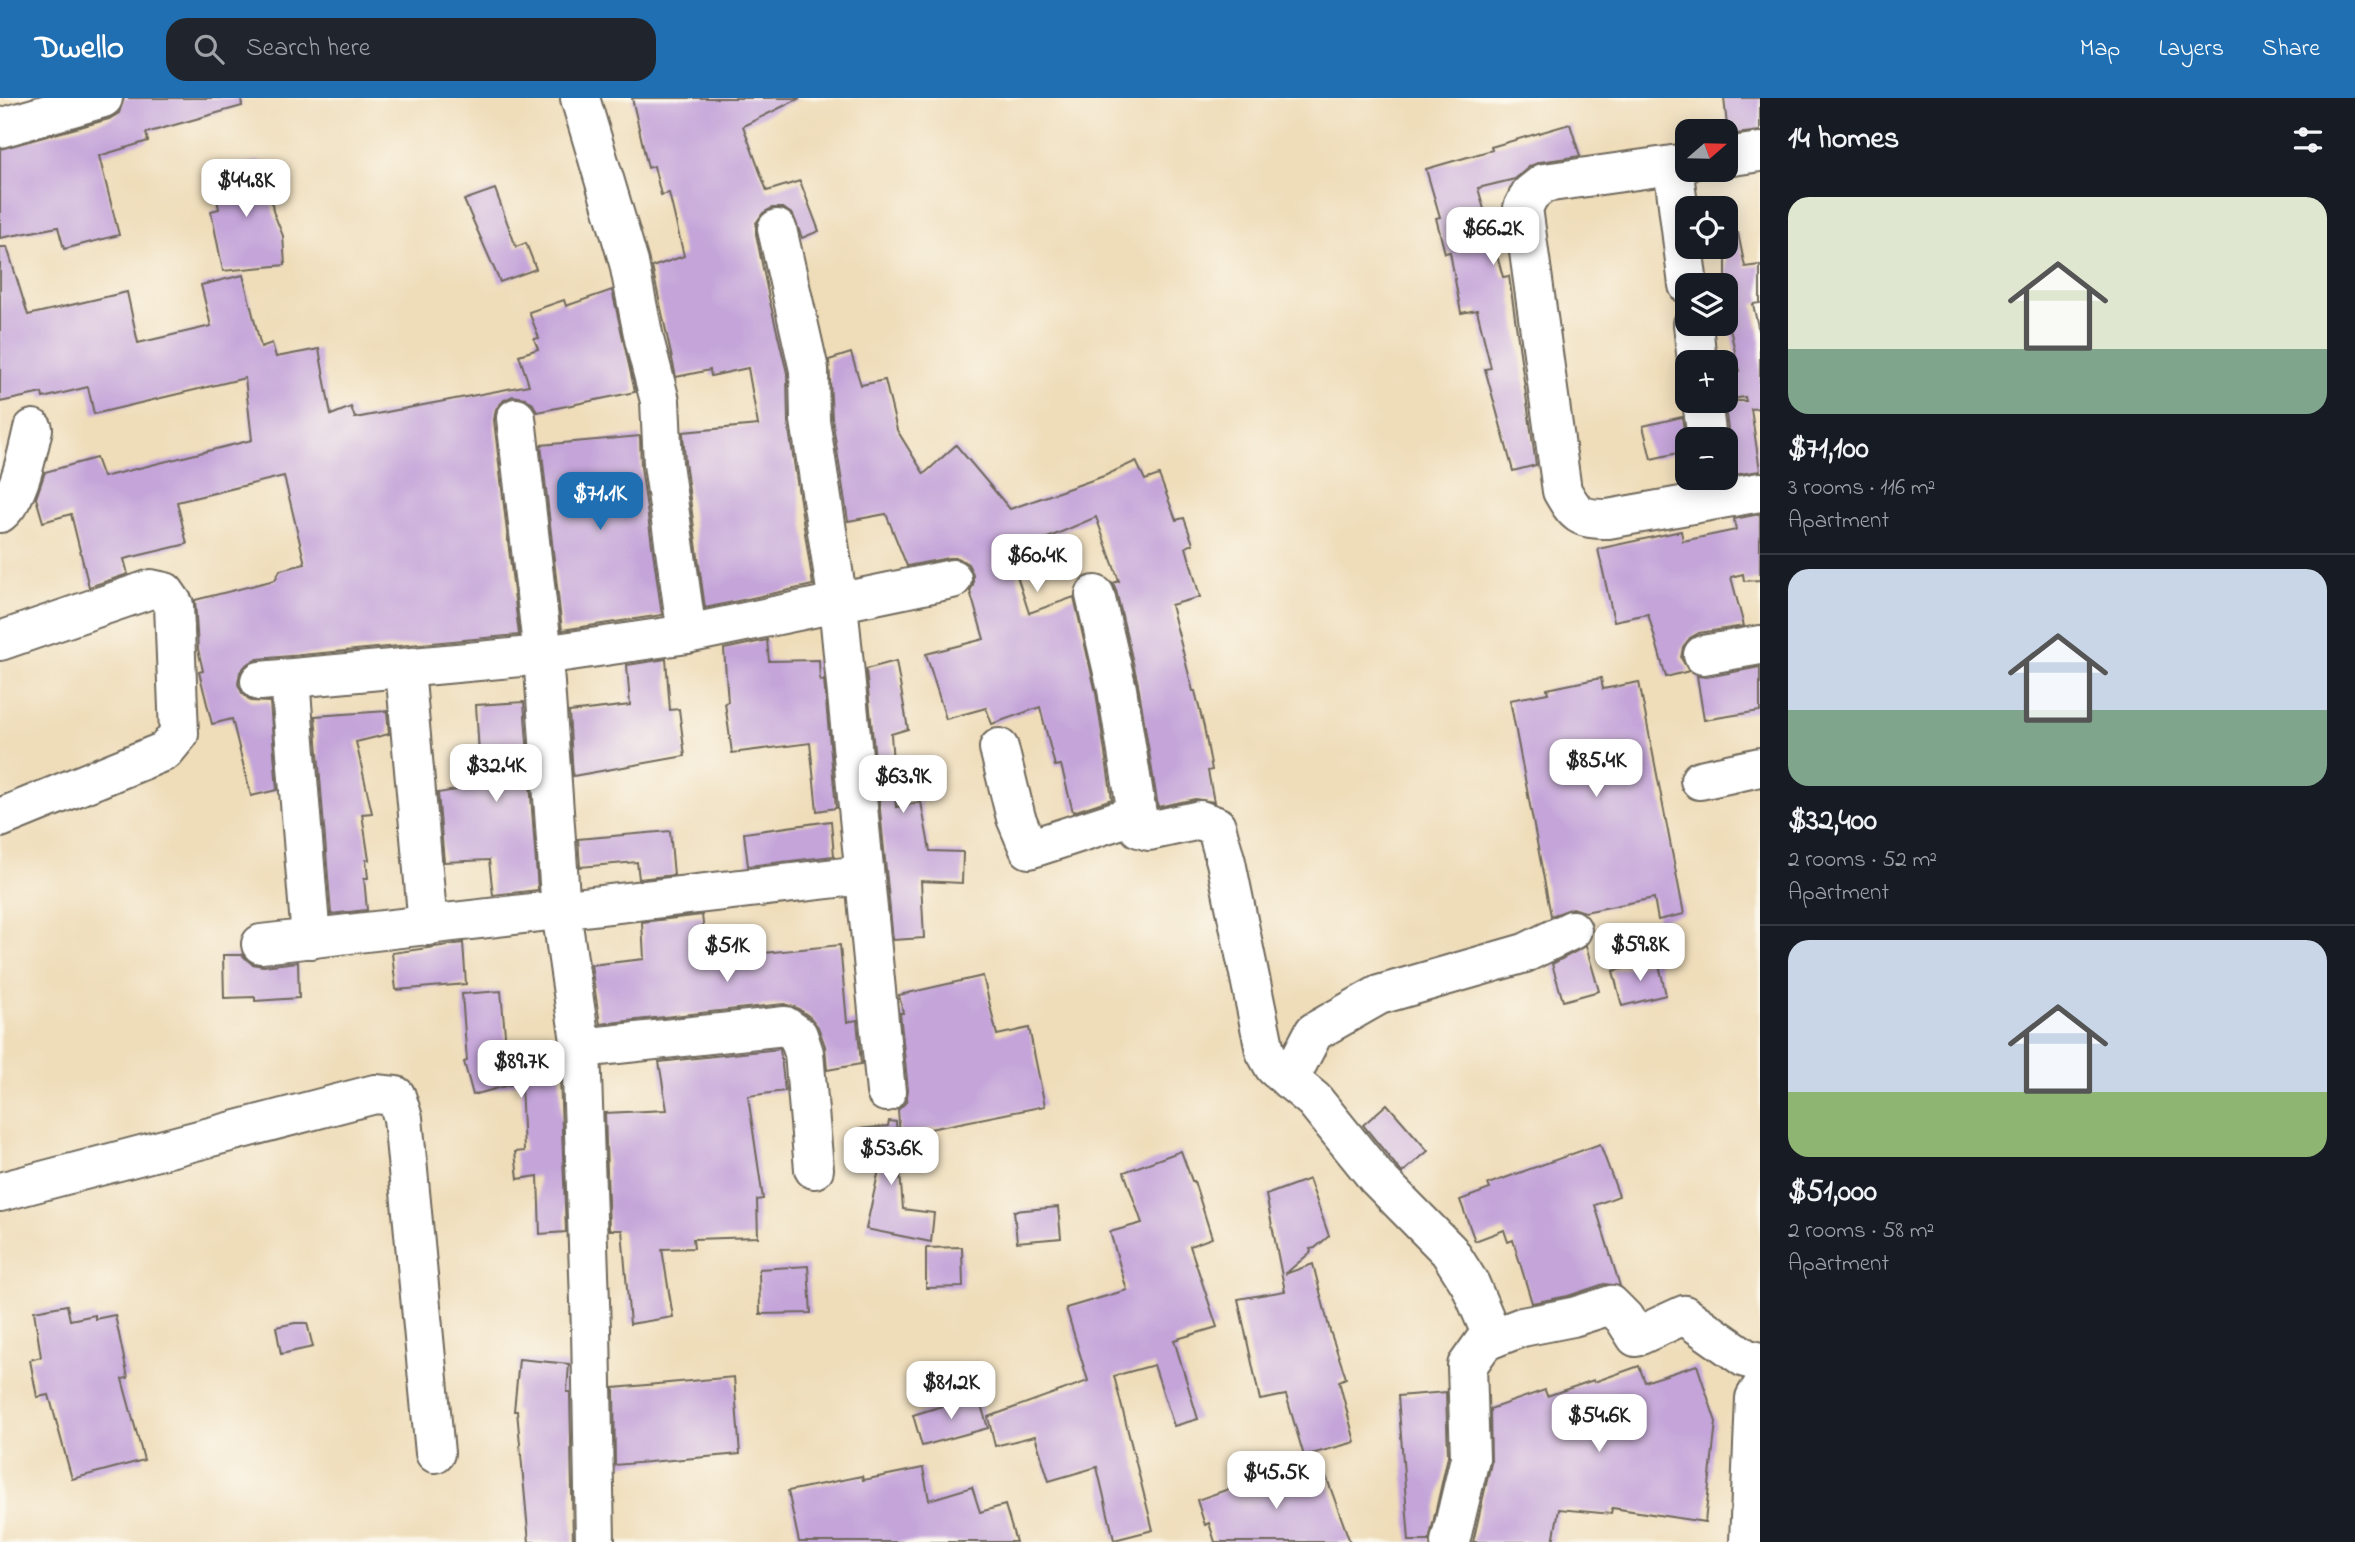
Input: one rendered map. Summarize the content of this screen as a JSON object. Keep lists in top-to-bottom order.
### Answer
{
  "north": "right",
  "page": {
    "header": "Dwello",
    "search": "Search here",
    "nav": ["Map", "Layers", "Share"],
    "heading": "14 homes",
    "map_buttons": ["+", "−"],
    "price": [
      "$44.8K",
      "$66.2K",
      "$71.1K",
      "$60.4K",
      "$85.4K",
      "$32.4K",
      "$63.9K",
      "$59.8K",
      "$51K",
      "$89.7K",
      "$53.6K",
      "$81.2K",
      "$54.6K",
      "$45.5K"
    ],
    "list": [
      {
        "name": "$71,100",
        "note": "3 rooms · 116 m² · Apartment"
      },
      {
        "name": "$32,400",
        "note": "2 rooms · 52 m² · Apartment"
      },
      {
        "name": "$51,000",
        "note": "2 rooms · 58 m² · Apartment"
      }
    ]
  }
}
